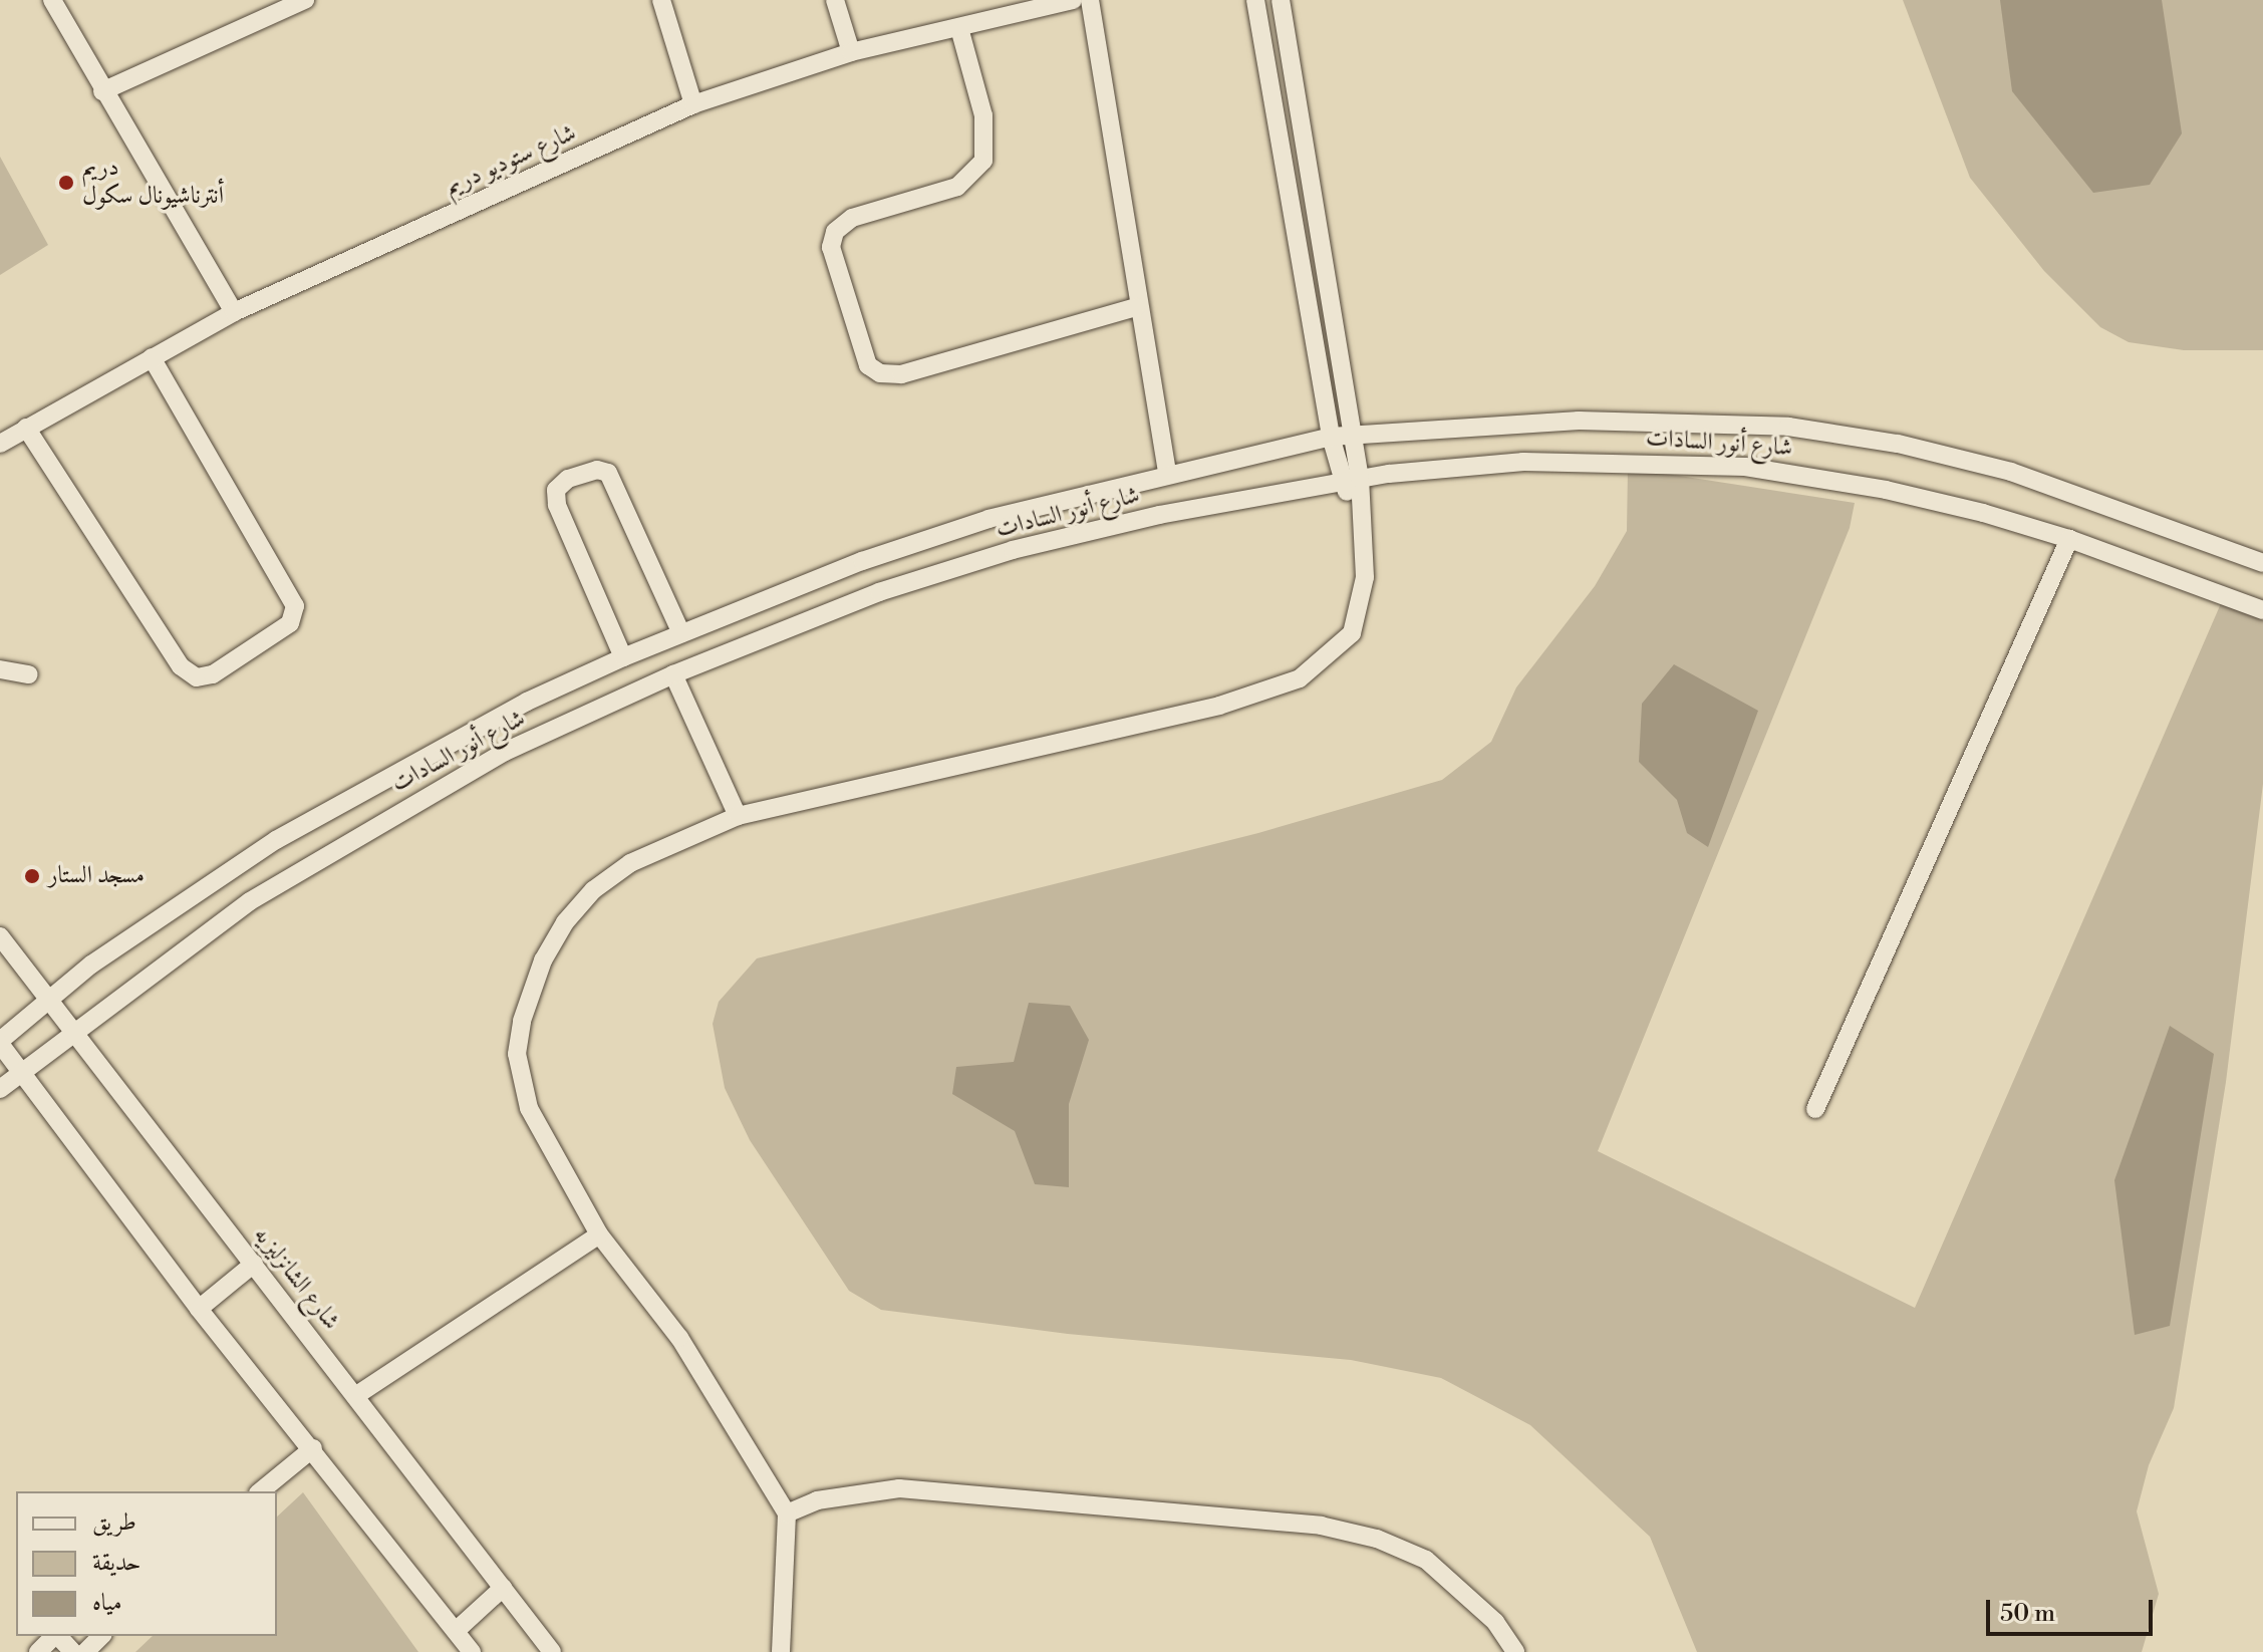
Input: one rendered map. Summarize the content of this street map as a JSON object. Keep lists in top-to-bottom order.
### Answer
{
  "streets": {
    "street": ["شارع ستوديو دريم", "شارع أنور السادات", "شارع الشانزليزيه"]
  },
  "crossings": [
    ["شارع أنور السادات", "شارع الشانزليزيه"]
  ],
  "places": ["دريم أنترناشيونال سكول", "مسجد الستار"],
  "legend": ["طريق", "حديقة", "مياه"],
  "scale_bar": "50 m"
}
